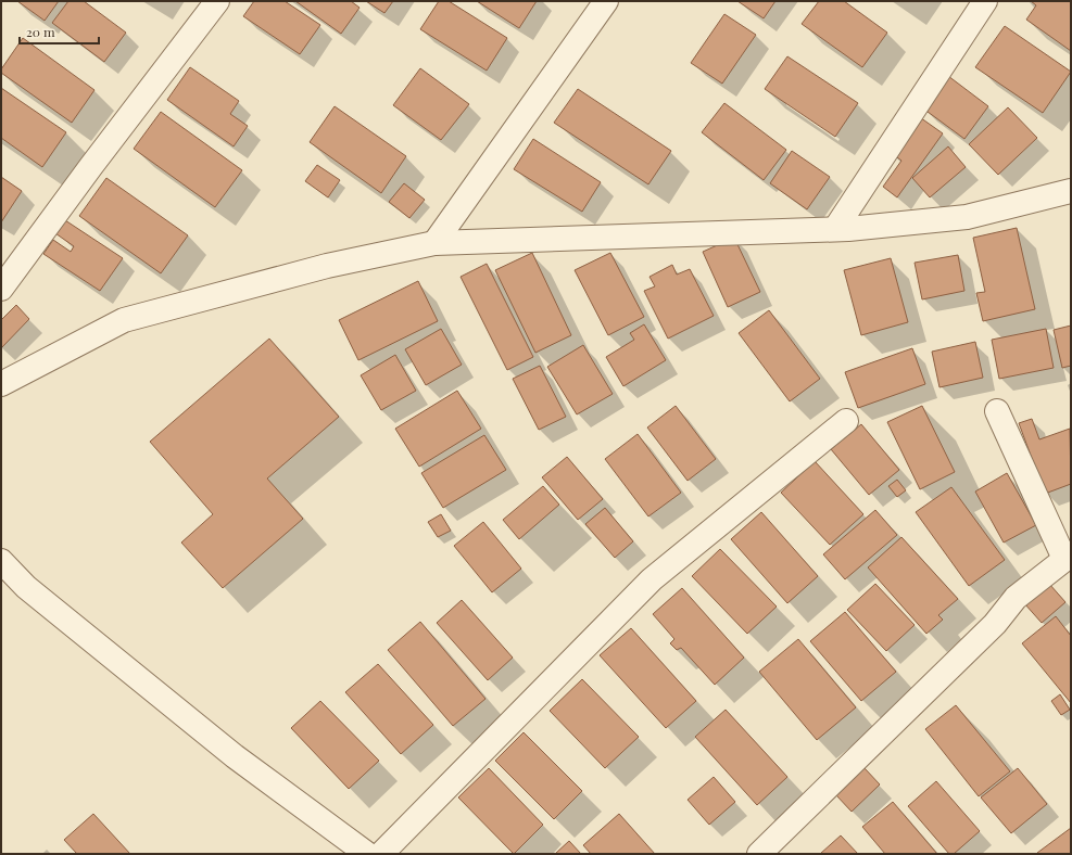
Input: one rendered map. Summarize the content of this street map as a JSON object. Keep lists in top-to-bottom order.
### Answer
{
  "scale_bar": "20 m"
}
